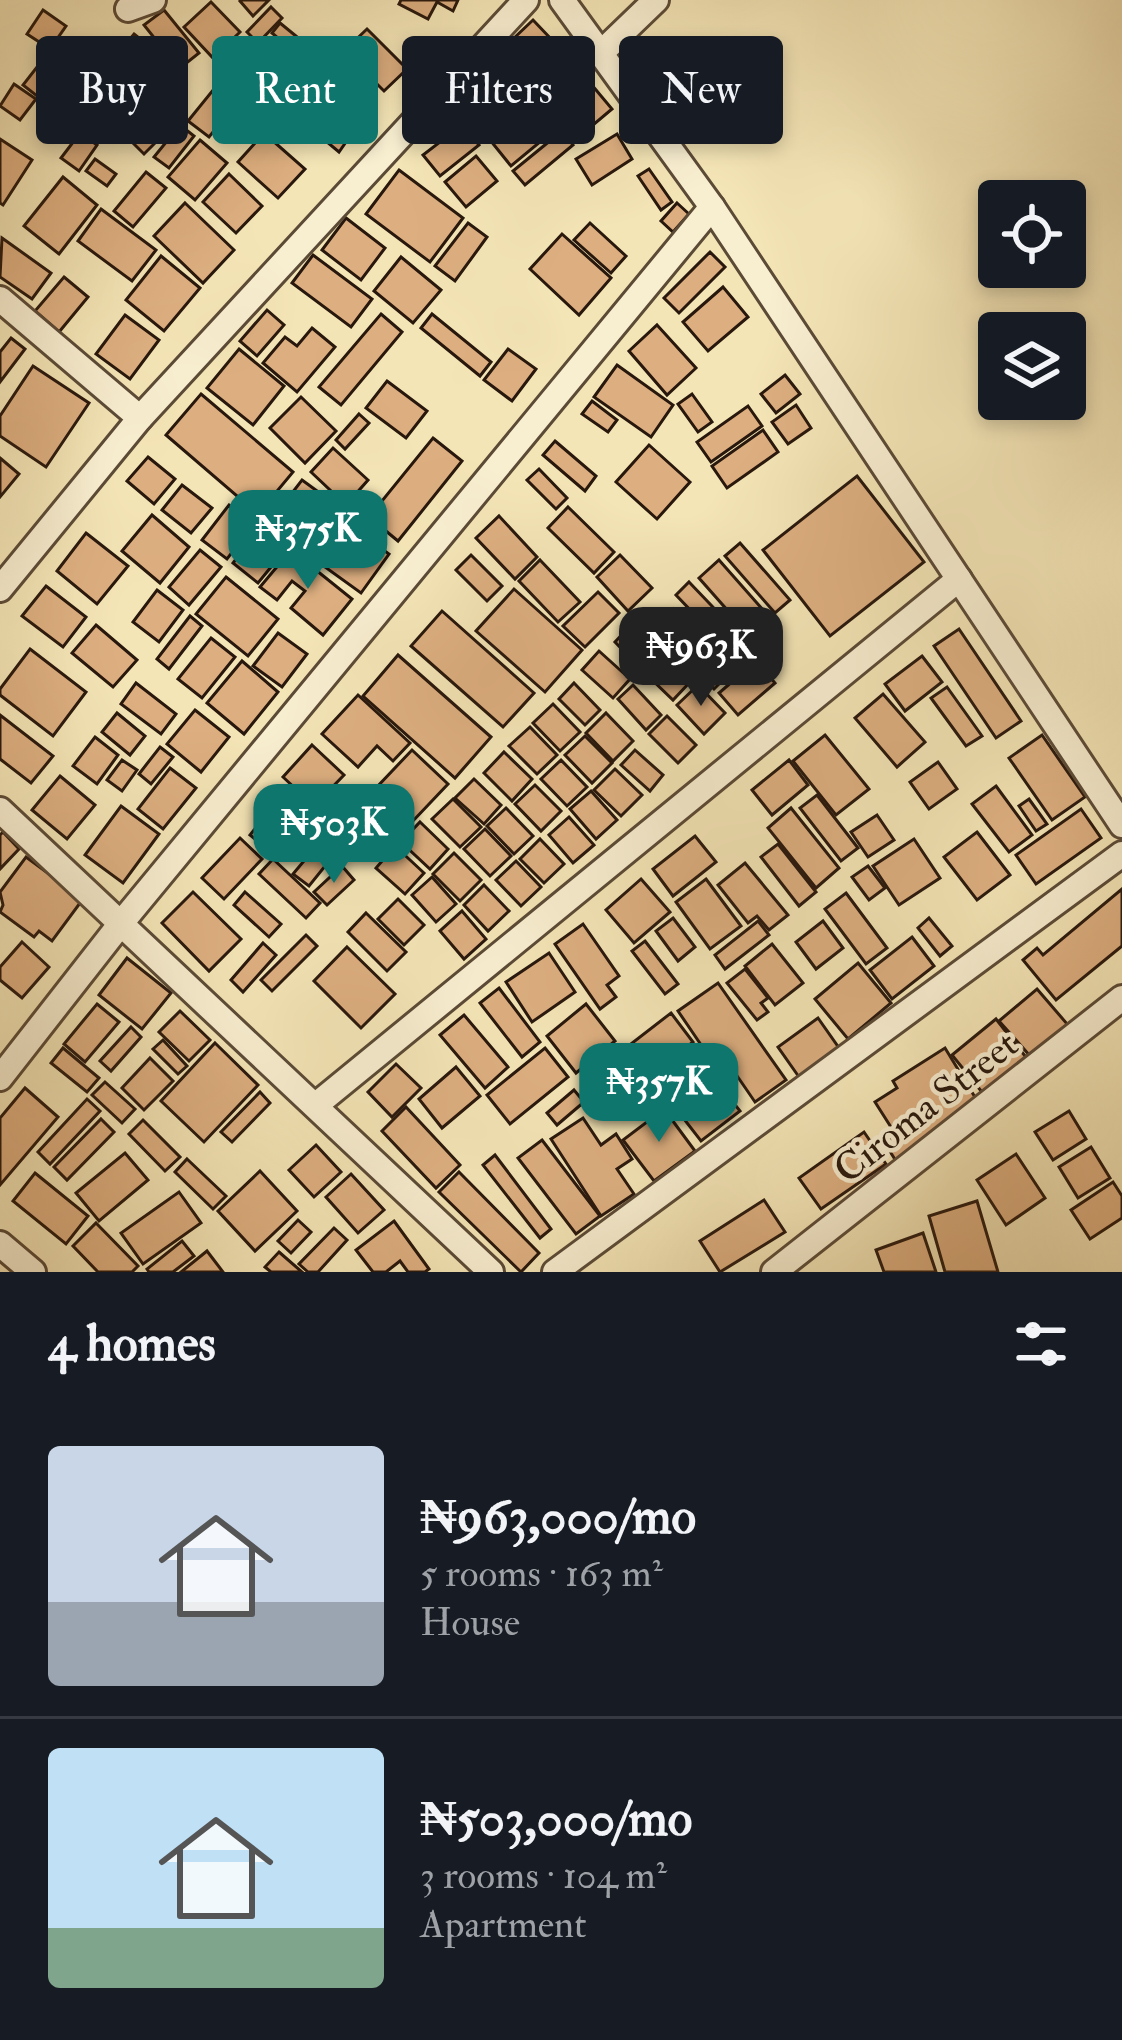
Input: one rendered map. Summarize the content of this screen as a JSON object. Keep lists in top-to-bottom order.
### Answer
{
  "streets": {
    "street": ["Ciroma Street"]
  },
  "page": {
    "chip": [
      "Buy",
      "Rent",
      "Filters",
      "New"
    ],
    "price": [
      "₦375K",
      "₦963K",
      "₦503K",
      "₦357K"
    ],
    "heading": "4 homes",
    "list": [
      {
        "name": "₦963,000/mo",
        "note": "5 rooms · 163 m² · House"
      },
      {
        "name": "₦503,000/mo",
        "note": "3 rooms · 104 m² · Apartment"
      }
    ]
  }
}
